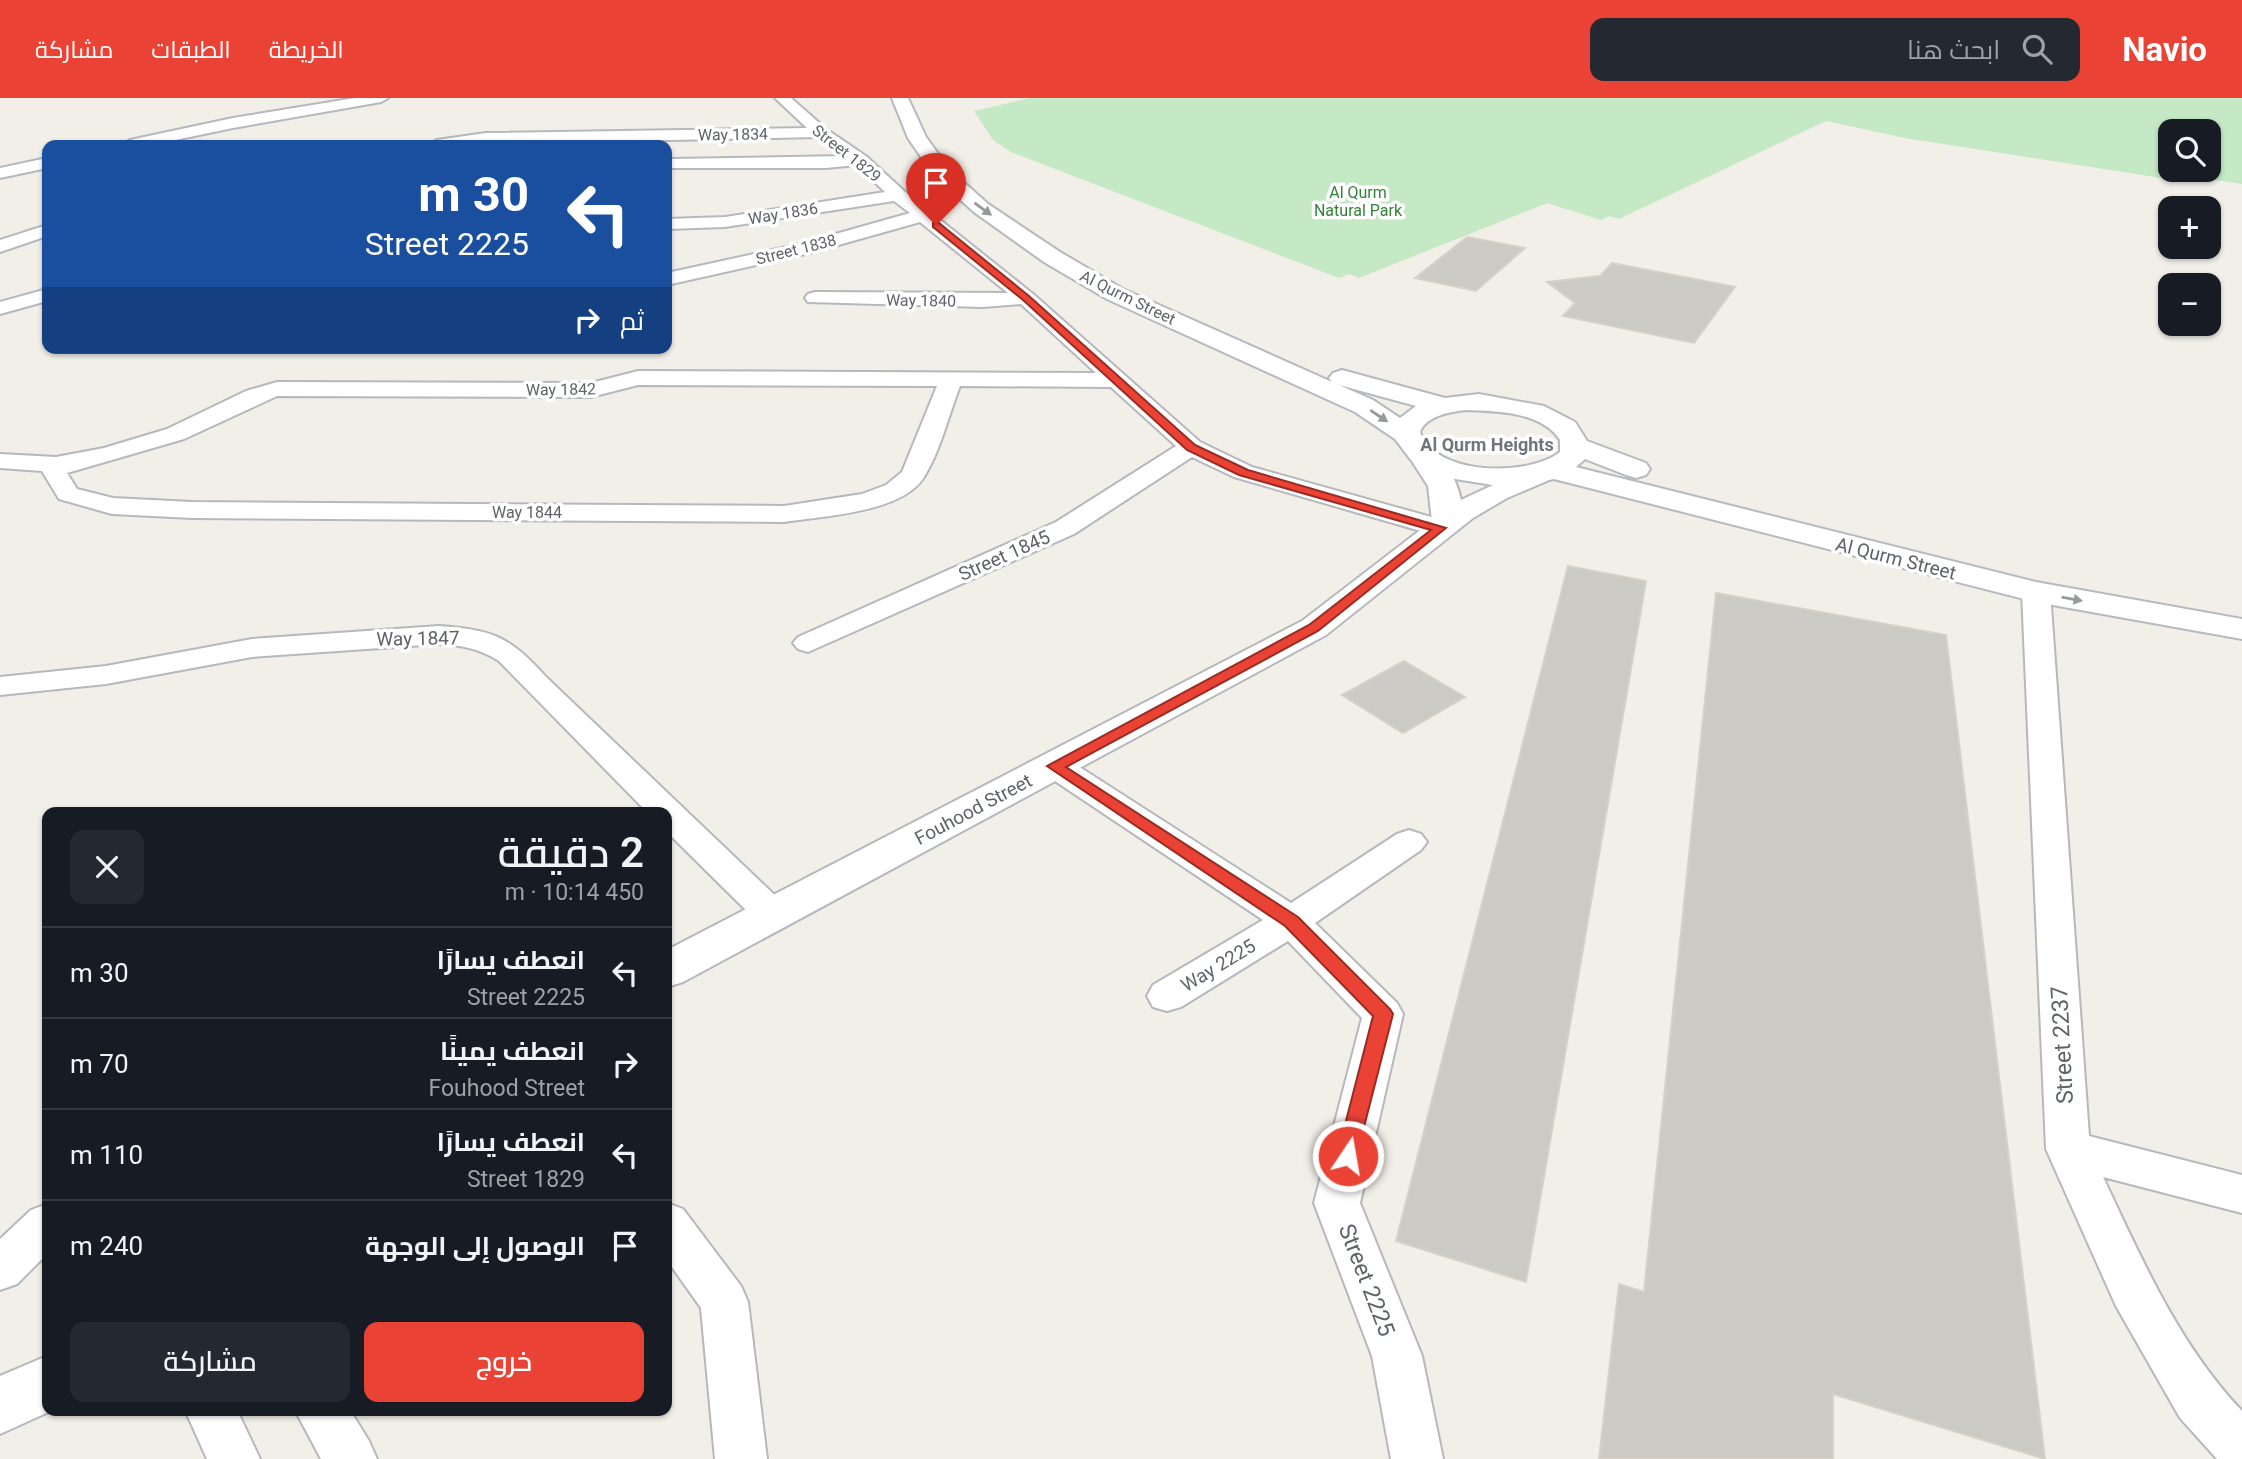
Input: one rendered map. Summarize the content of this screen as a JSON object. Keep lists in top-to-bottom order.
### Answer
{
  "streets": {
    "main road": ["Al Qurm Street", "Fouhood Street"],
    "street": [
      "Way 1834",
      "Street 1829",
      "Way 1836",
      "Street 1838",
      "Way 1840",
      "Way 1842",
      "Way 1844",
      "Street 1845",
      "Way 1847",
      "Way 2225",
      "Street 2237",
      "Street 2225"
    ]
  },
  "crossings": [
    ["Way 1834", "Street 1829"],
    ["Street 1829", "Way 1836"],
    ["Street 1829", "Street 1838"],
    ["Street 1829", "Way 1840"],
    ["Street 1829", "Way 1842"],
    ["Street 1829", "Street 1845"],
    ["Street 1829", "Fouhood Street"],
    ["Al Qurm Street", "Fouhood Street"],
    ["Al Qurm Street", "Street 2237"],
    ["Way 1842", "Way 1844"],
    ["Way 1847", "Fouhood Street"],
    ["Fouhood Street", "Street 2225"],
    ["Way 2225", "Street 2225"]
  ],
  "districts": ["Al Qurm Heights"],
  "parks": ["Al Qurm Natural Park"],
  "page": {
    "header": "Navio",
    "search": "ابحث هنا",
    "nav": ["الخريطة", "الطبقات", "مشاركة"],
    "map_buttons": ["+", "−"],
    "turn": ["30 m", "Street 2225"],
    "then": "ثم",
    "heading": ["2 دقيقة", "450 m · 10:14"],
    "list": [
      {
        "name": "انعطف يسارًا",
        "note": "Street 2225",
        "value": "30 m"
      },
      {
        "name": "انعطف يمينًا",
        "note": "Fouhood Street",
        "value": "70 m"
      },
      {
        "name": "انعطف يسارًا",
        "note": "Street 1829",
        "value": "110 m"
      },
      {
        "name": "الوصول إلى الوجهة",
        "value": "240 m"
      }
    ],
    "buttons": ["خروج", "مشاركة"]
  }
}
